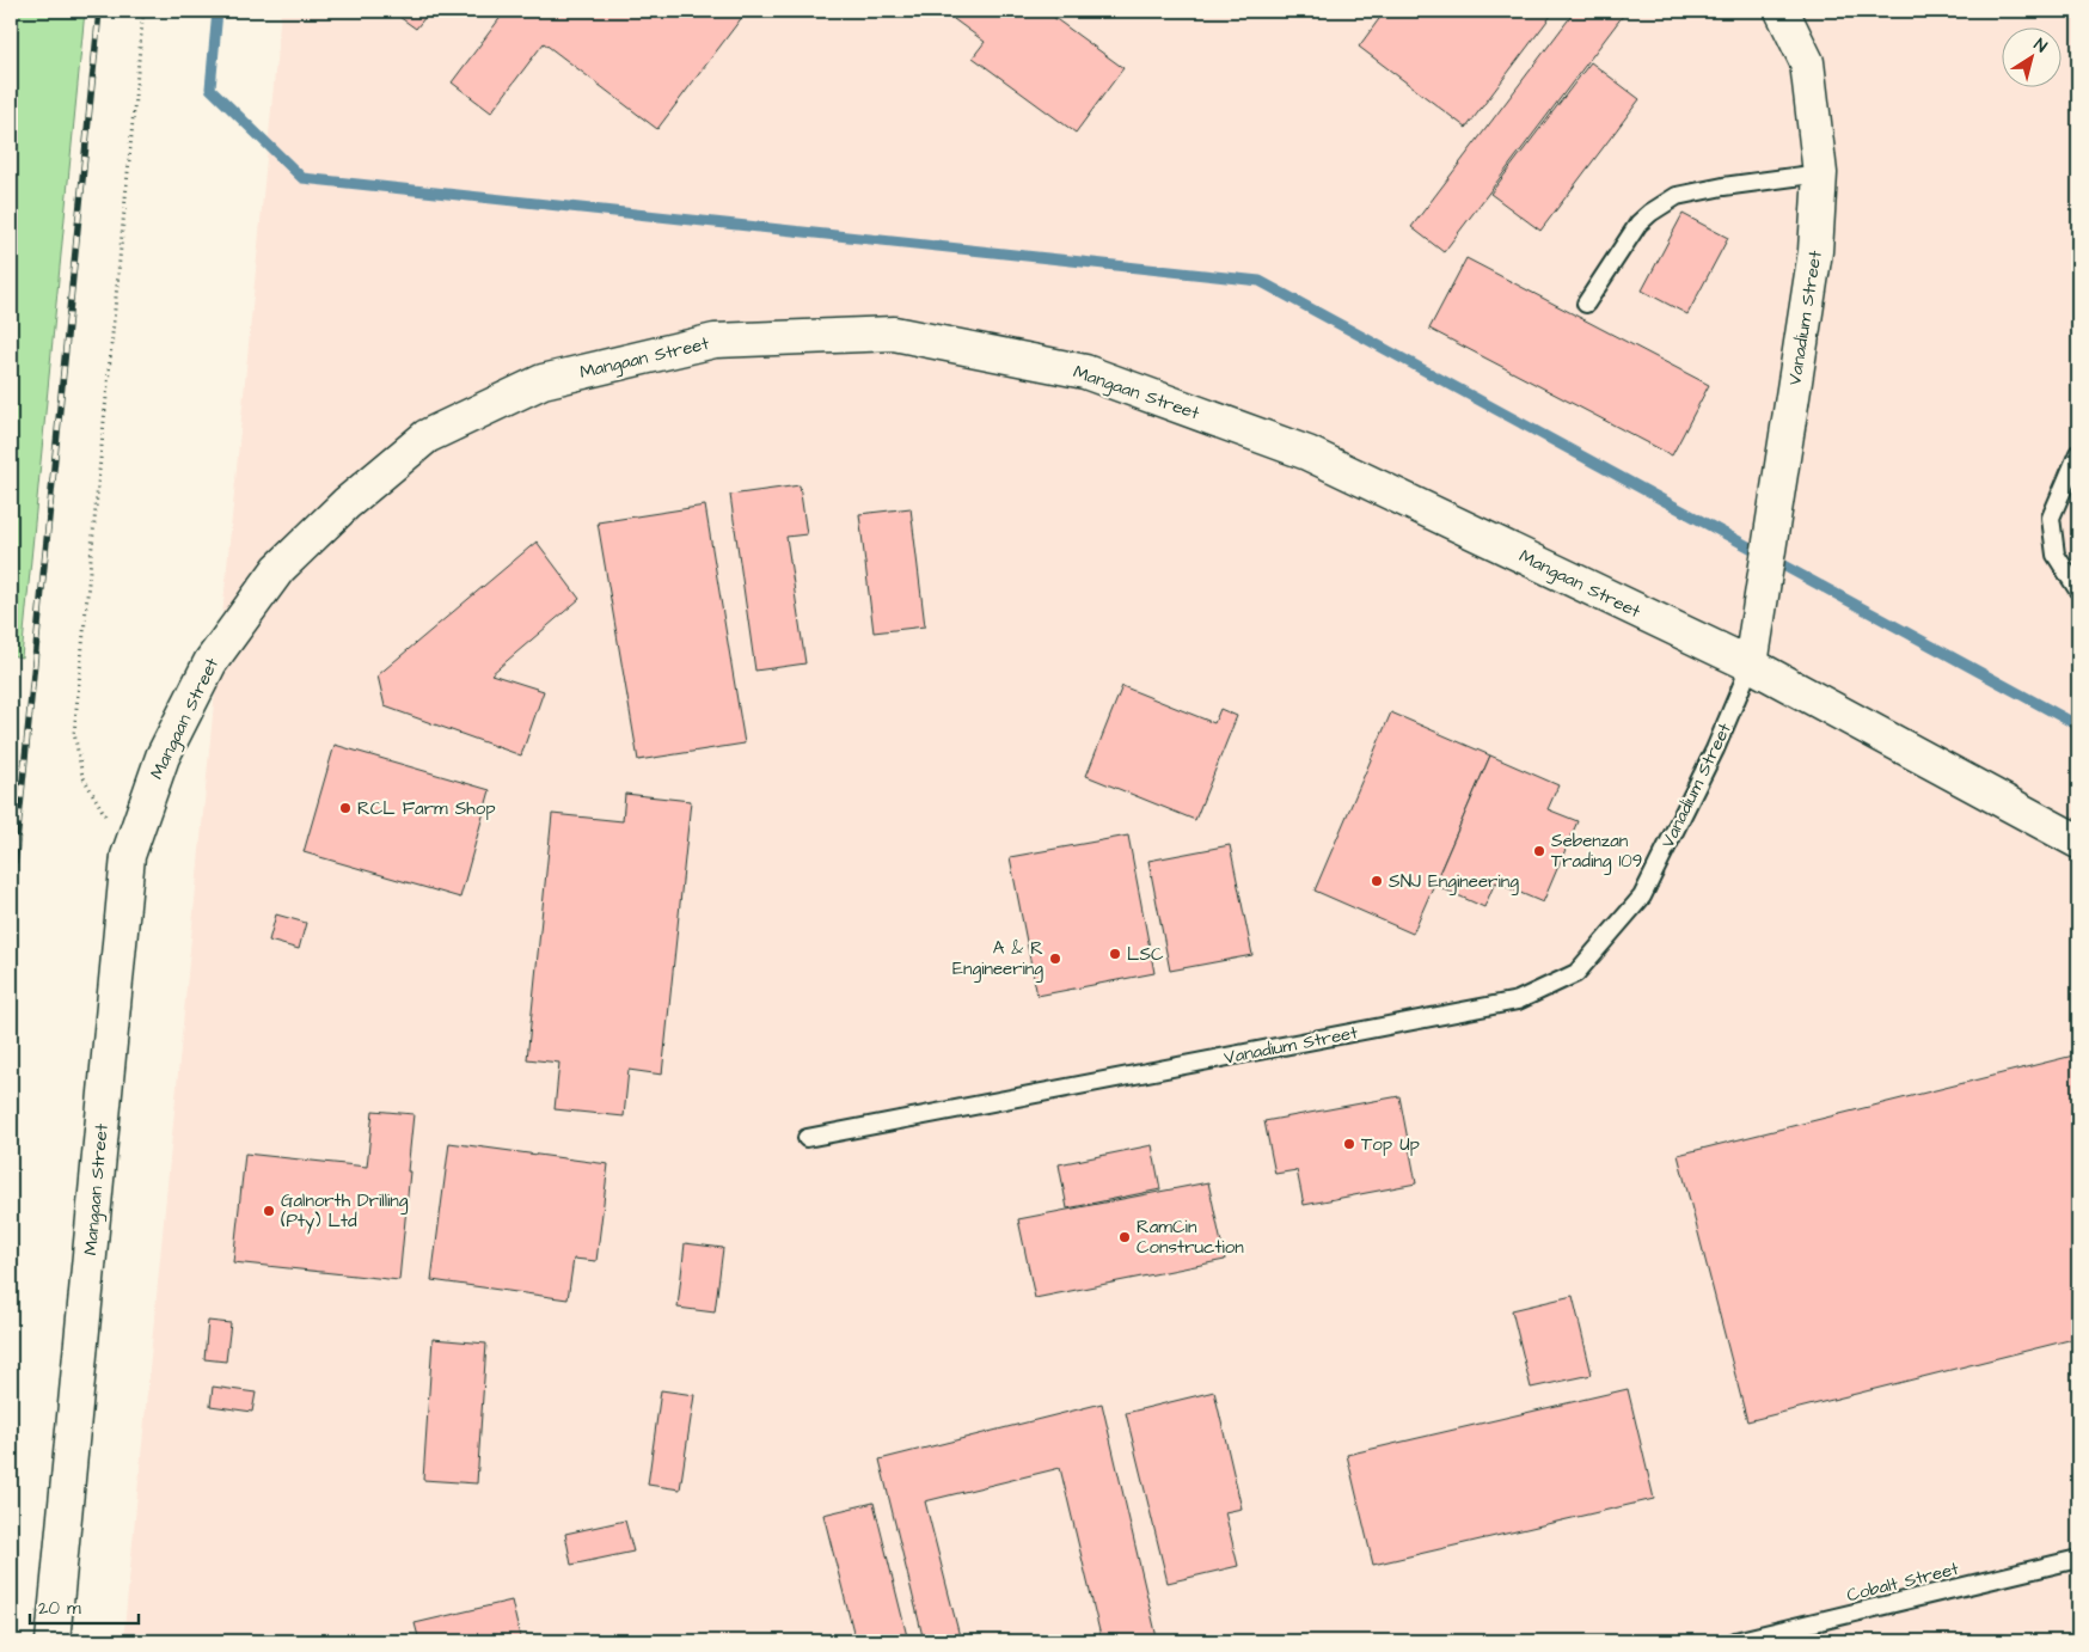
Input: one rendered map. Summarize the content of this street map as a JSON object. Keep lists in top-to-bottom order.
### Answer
{
  "streets": {
    "street": ["Vanadium Street", "Mangaan Street"],
    "lane": ["Cobalt Street"]
  },
  "crossings": [
    ["Vanadium Street", "Mangaan Street"]
  ],
  "places": [
    "RCL Farm Shop",
    "Sebenzan Trading 109",
    "SNJ Engineering",
    "LSC",
    "A & R Engineering",
    "Top Up",
    "Galnorth Drilling (Pty) Ltd",
    "RamCin Construction"
  ],
  "scale_bar": "20 m",
  "north": "top right"
}
